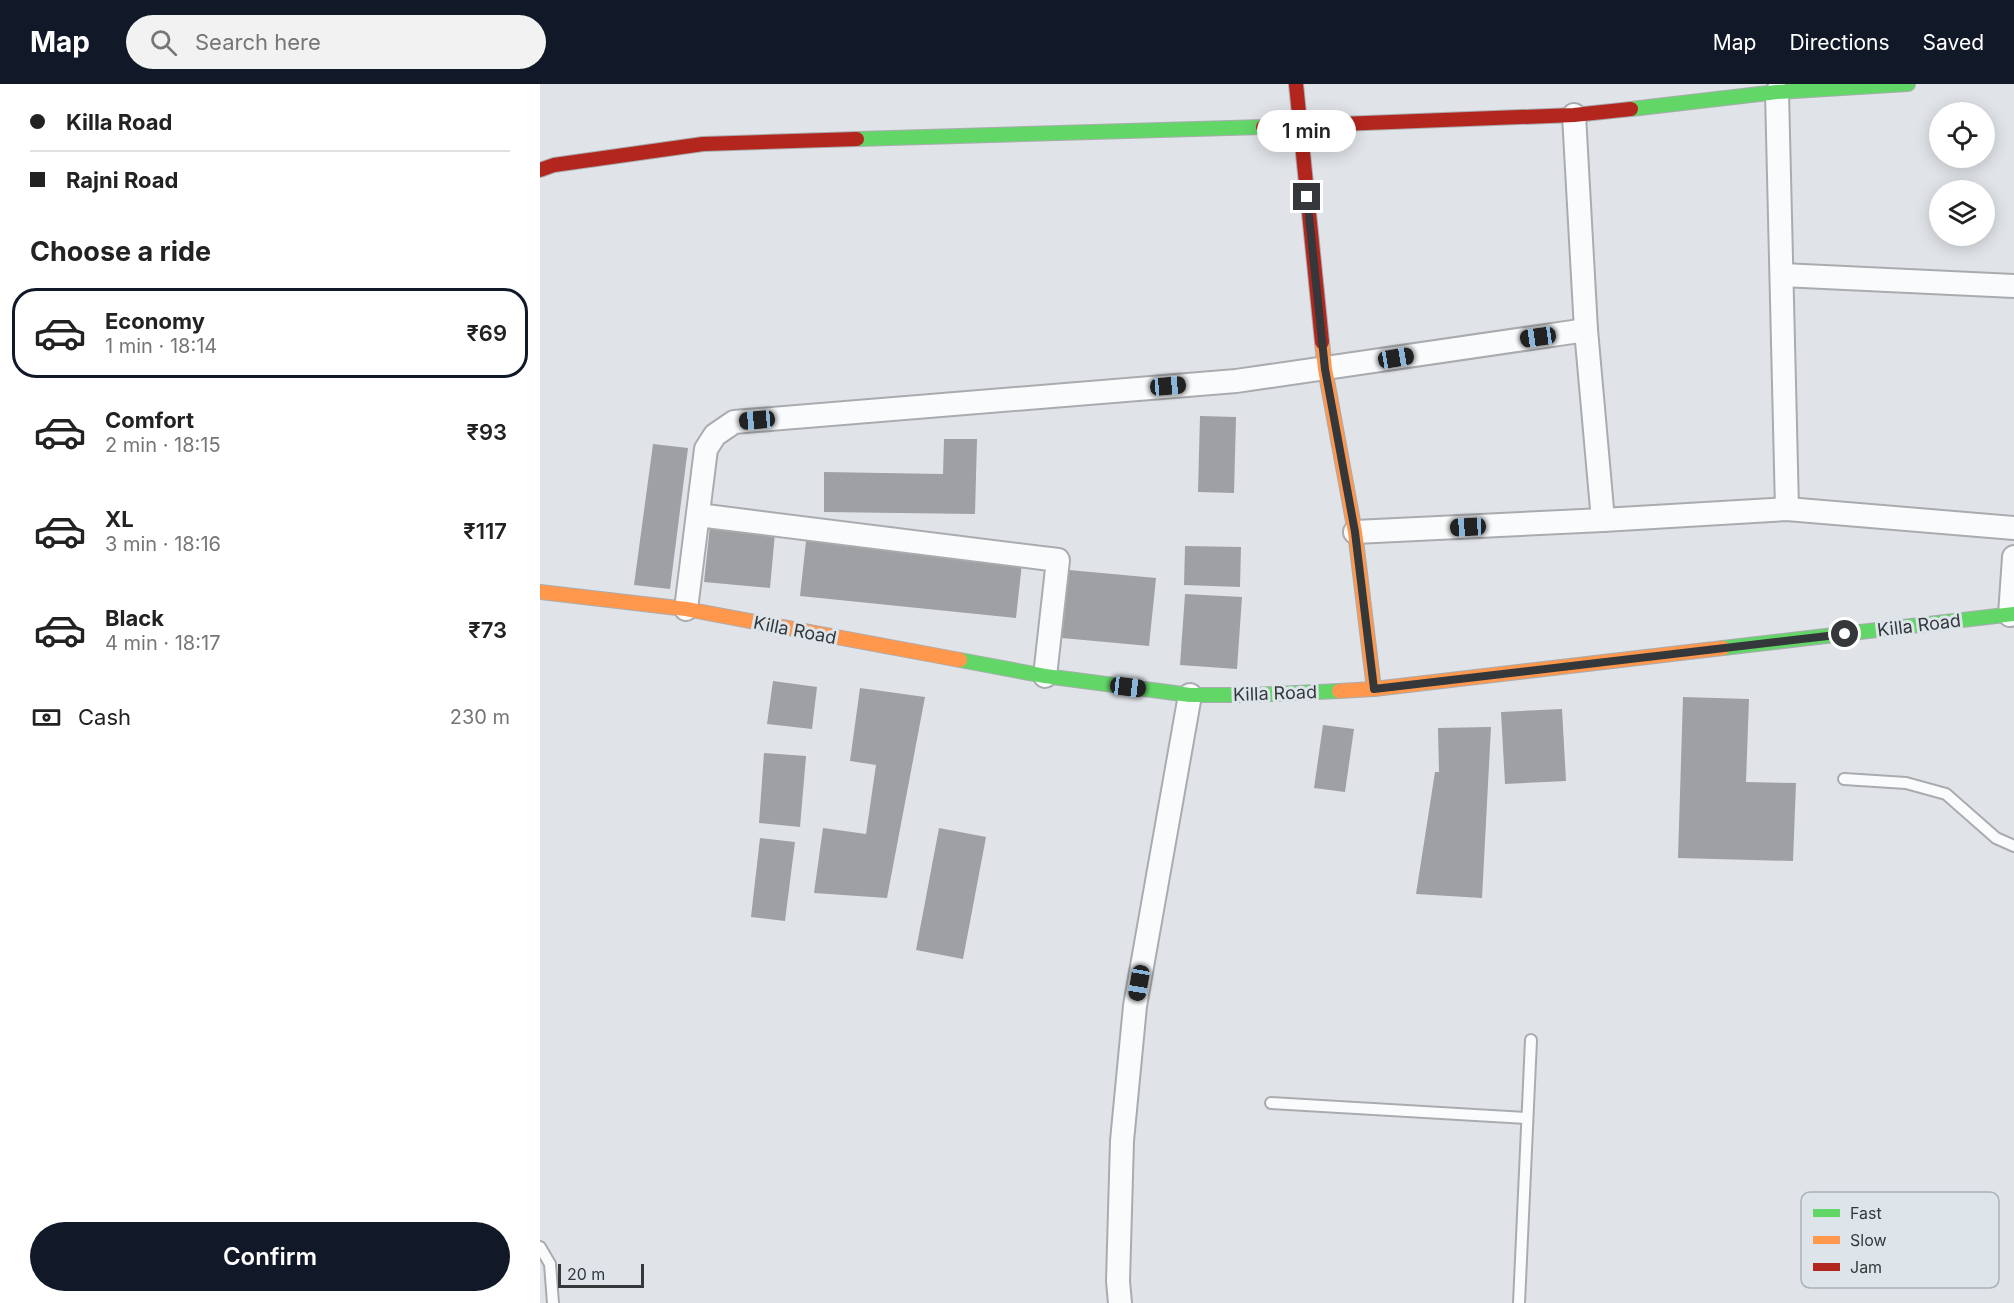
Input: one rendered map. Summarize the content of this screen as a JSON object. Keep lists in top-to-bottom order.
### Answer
{
  "streets": {
    "street": ["Killa Road"]
  },
  "legend": ["Fast", "Slow", "Jam"],
  "scale_bar": "20 m",
  "page": {
    "header": "Map",
    "search": "Search here",
    "nav": ["Map", "Directions", "Saved"],
    "banner": ["Killa Road", "Rajni Road"],
    "bubble": "1 min",
    "heading": "Choose a ride",
    "list": [
      {
        "name": "Economy",
        "note": "1 min · 18:14",
        "value": "₹69"
      },
      {
        "name": "Comfort",
        "note": "2 min · 18:15",
        "value": "₹93"
      },
      {
        "name": "XL",
        "note": "3 min · 18:16",
        "value": "₹117"
      },
      {
        "name": "Black",
        "note": "4 min · 18:17",
        "value": "₹73"
      }
    ],
    "pay": ["Cash", "230 m"],
    "buttons": "Confirm",
    "scale": "20 m"
  }
}
